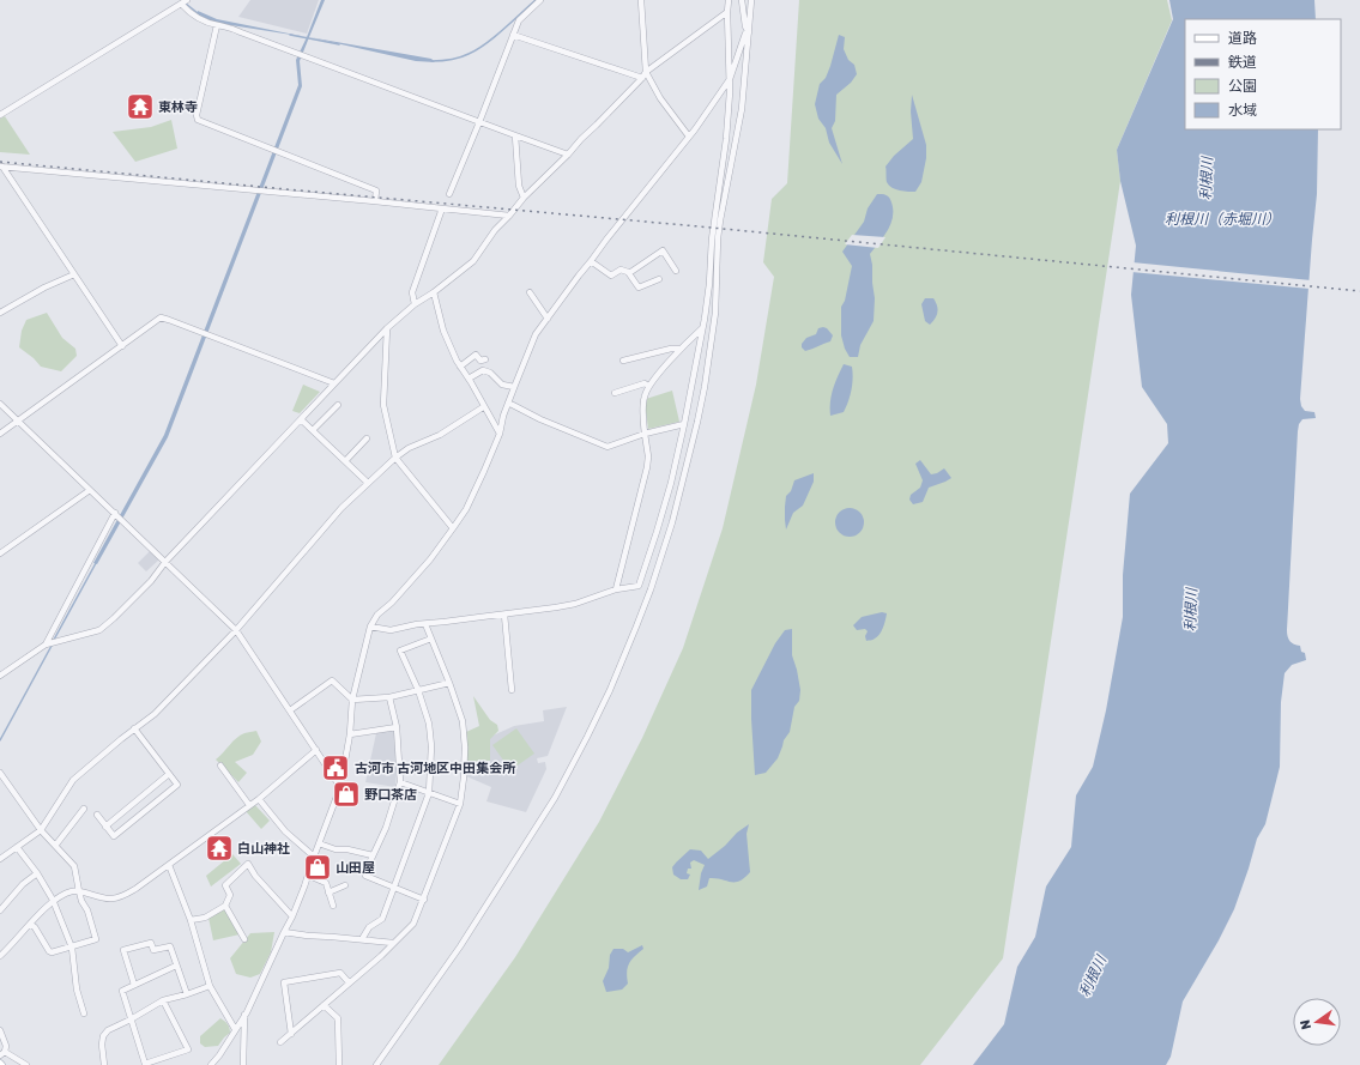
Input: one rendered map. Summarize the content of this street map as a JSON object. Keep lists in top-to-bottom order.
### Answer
{
  "water": ["利根川", "利根川（赤堀川）"],
  "places": {
    "temple": ["東林寺", "白山神社"],
    "public building": ["古河市 古河地区中田集会所"],
    "shop": ["野口茶店", "山田屋"]
  },
  "legend": [
    "道路",
    "鉄道",
    "公園",
    "水域"
  ],
  "north": "left"
}
